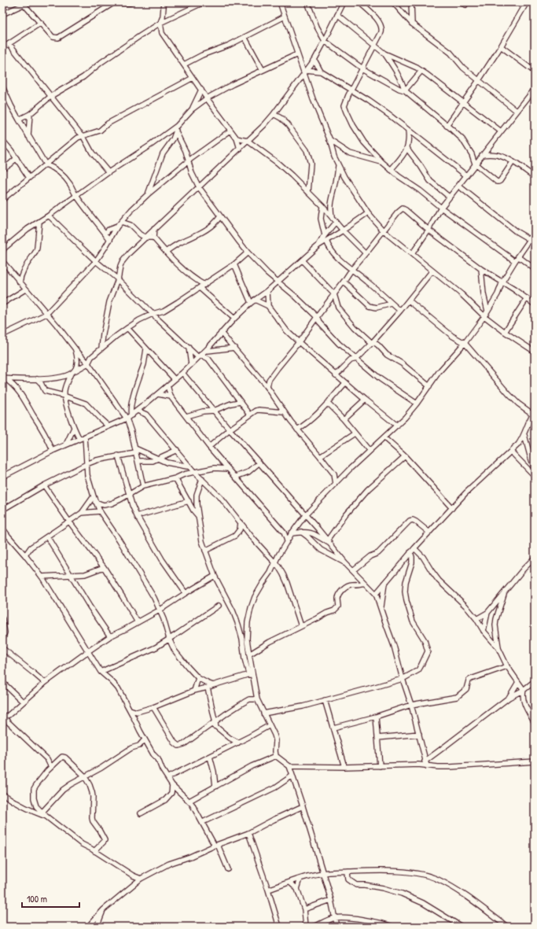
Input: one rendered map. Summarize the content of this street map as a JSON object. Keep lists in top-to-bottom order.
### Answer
{
  "scale_bar": "100 m"
}
